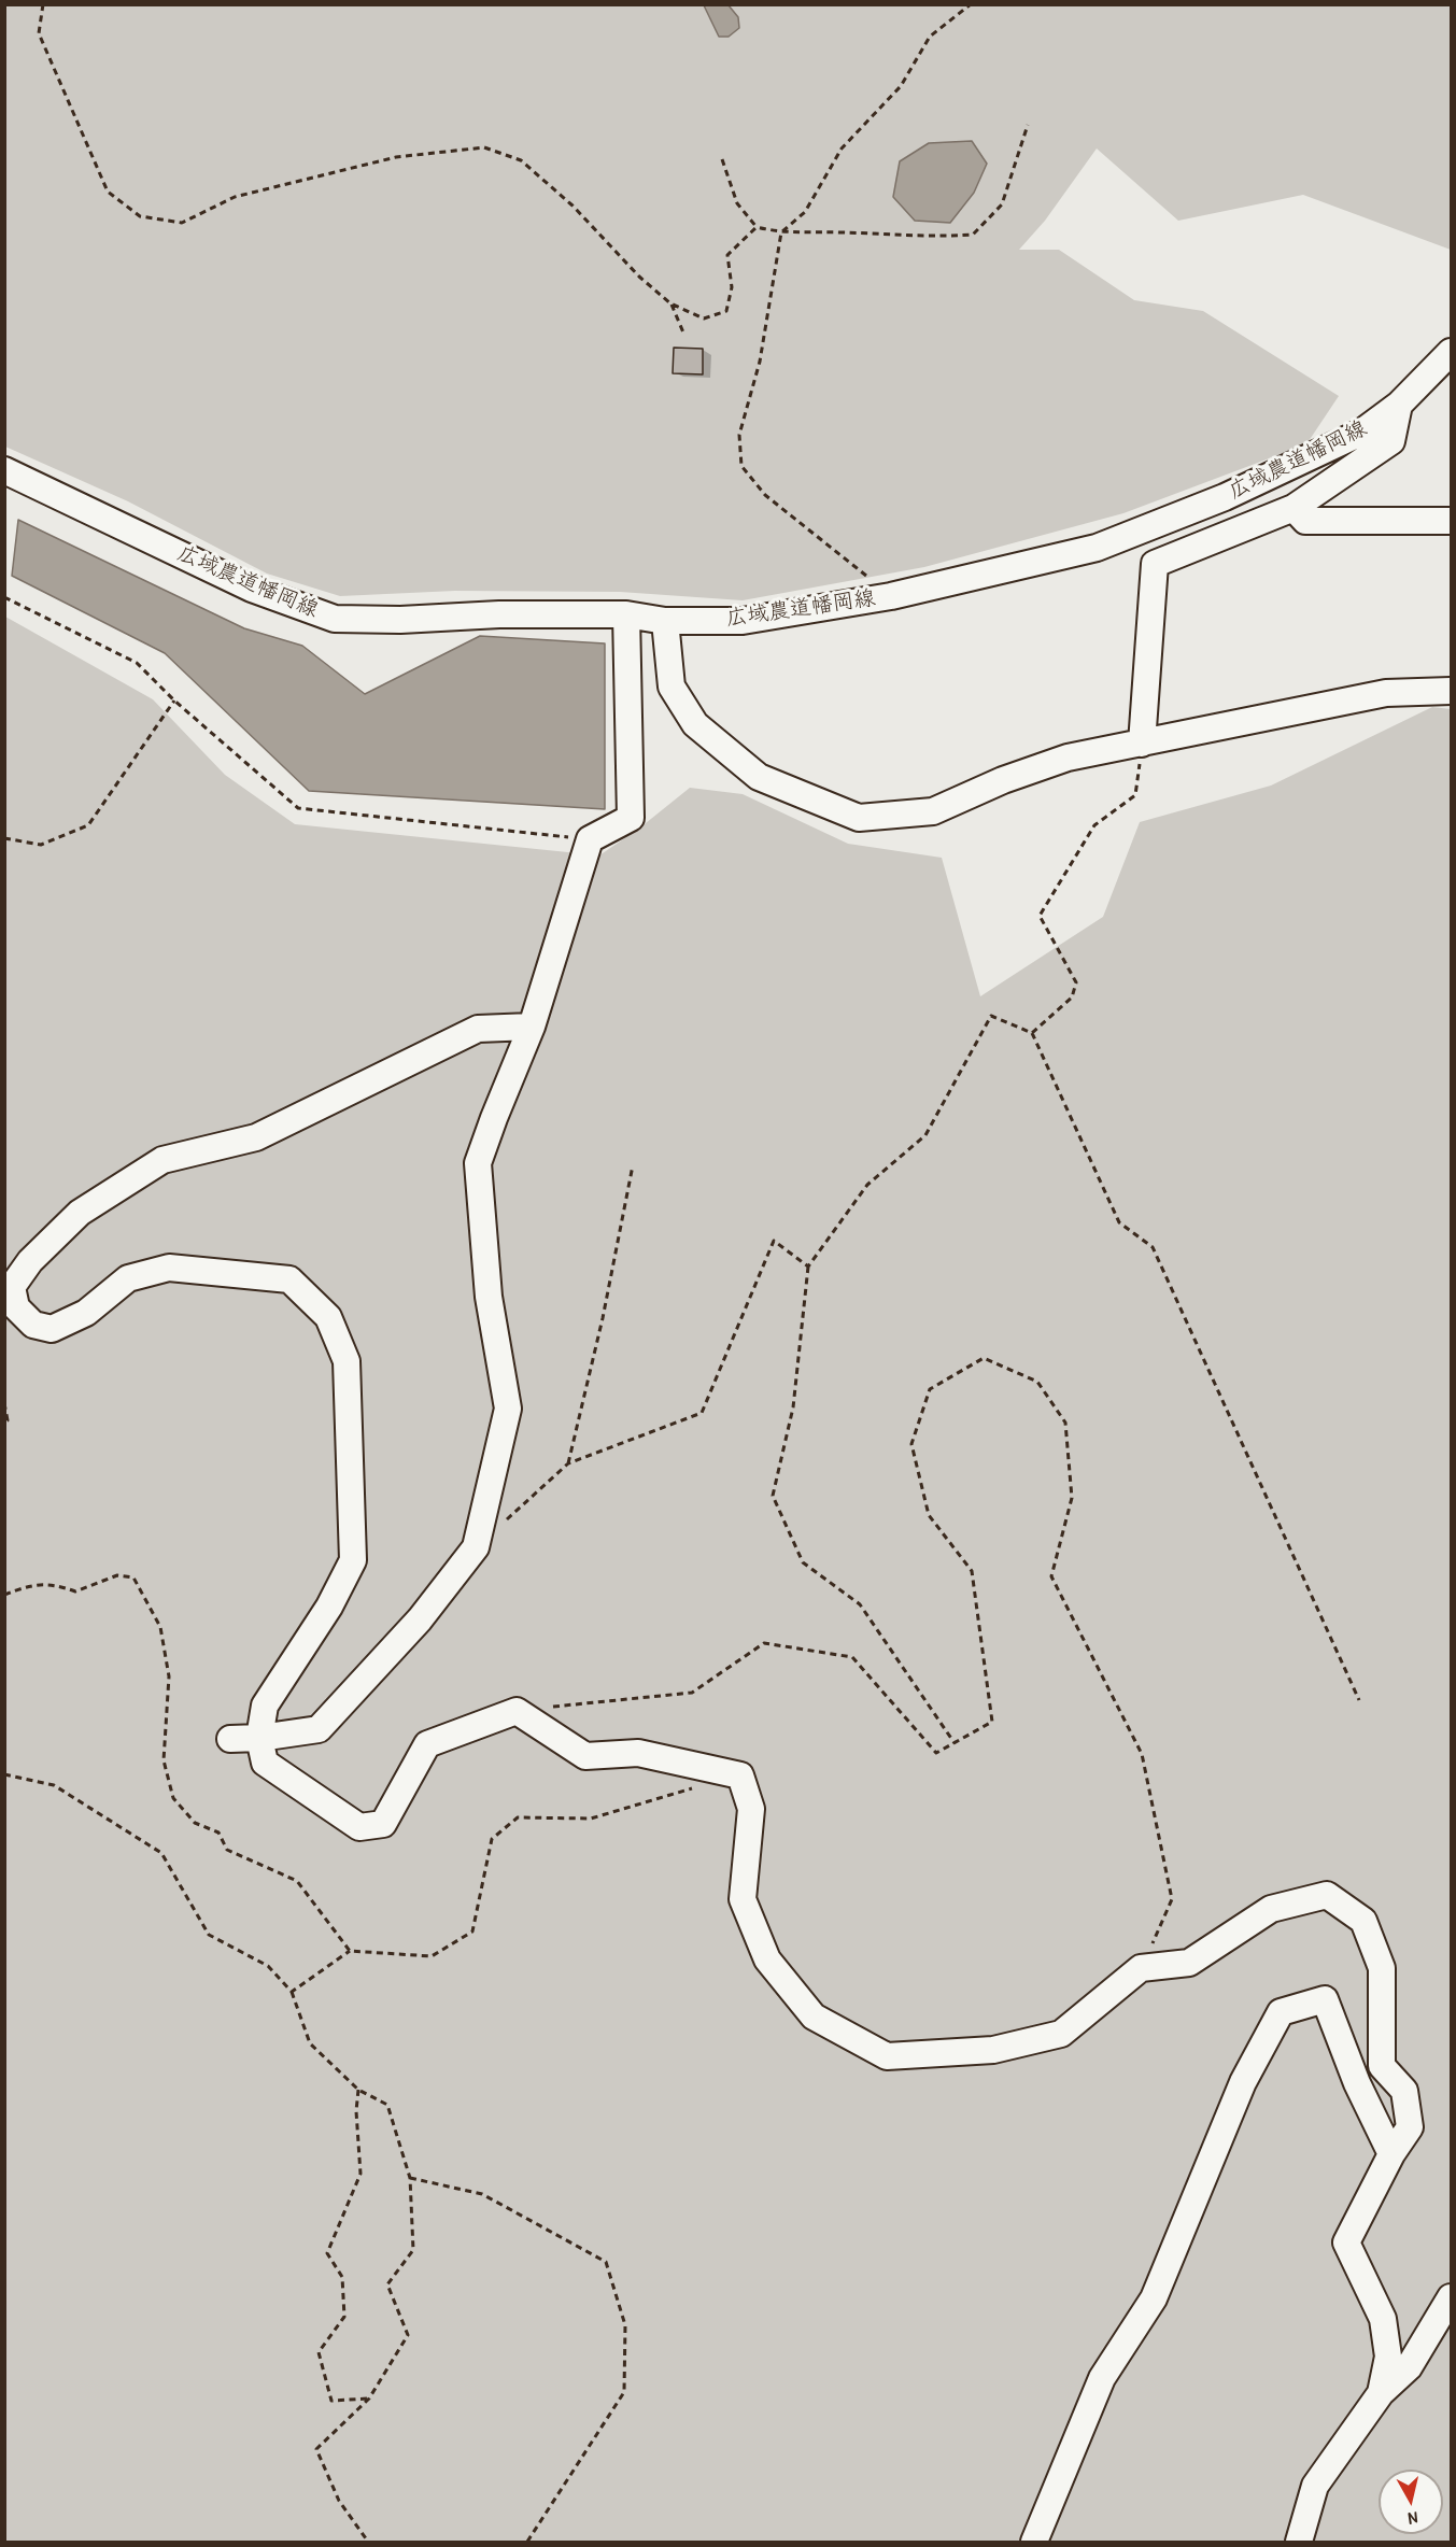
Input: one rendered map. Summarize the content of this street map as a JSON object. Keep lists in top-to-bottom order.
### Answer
{
  "streets": {
    "street": ["広域農道幡岡線"]
  },
  "north": "bottom"
}
